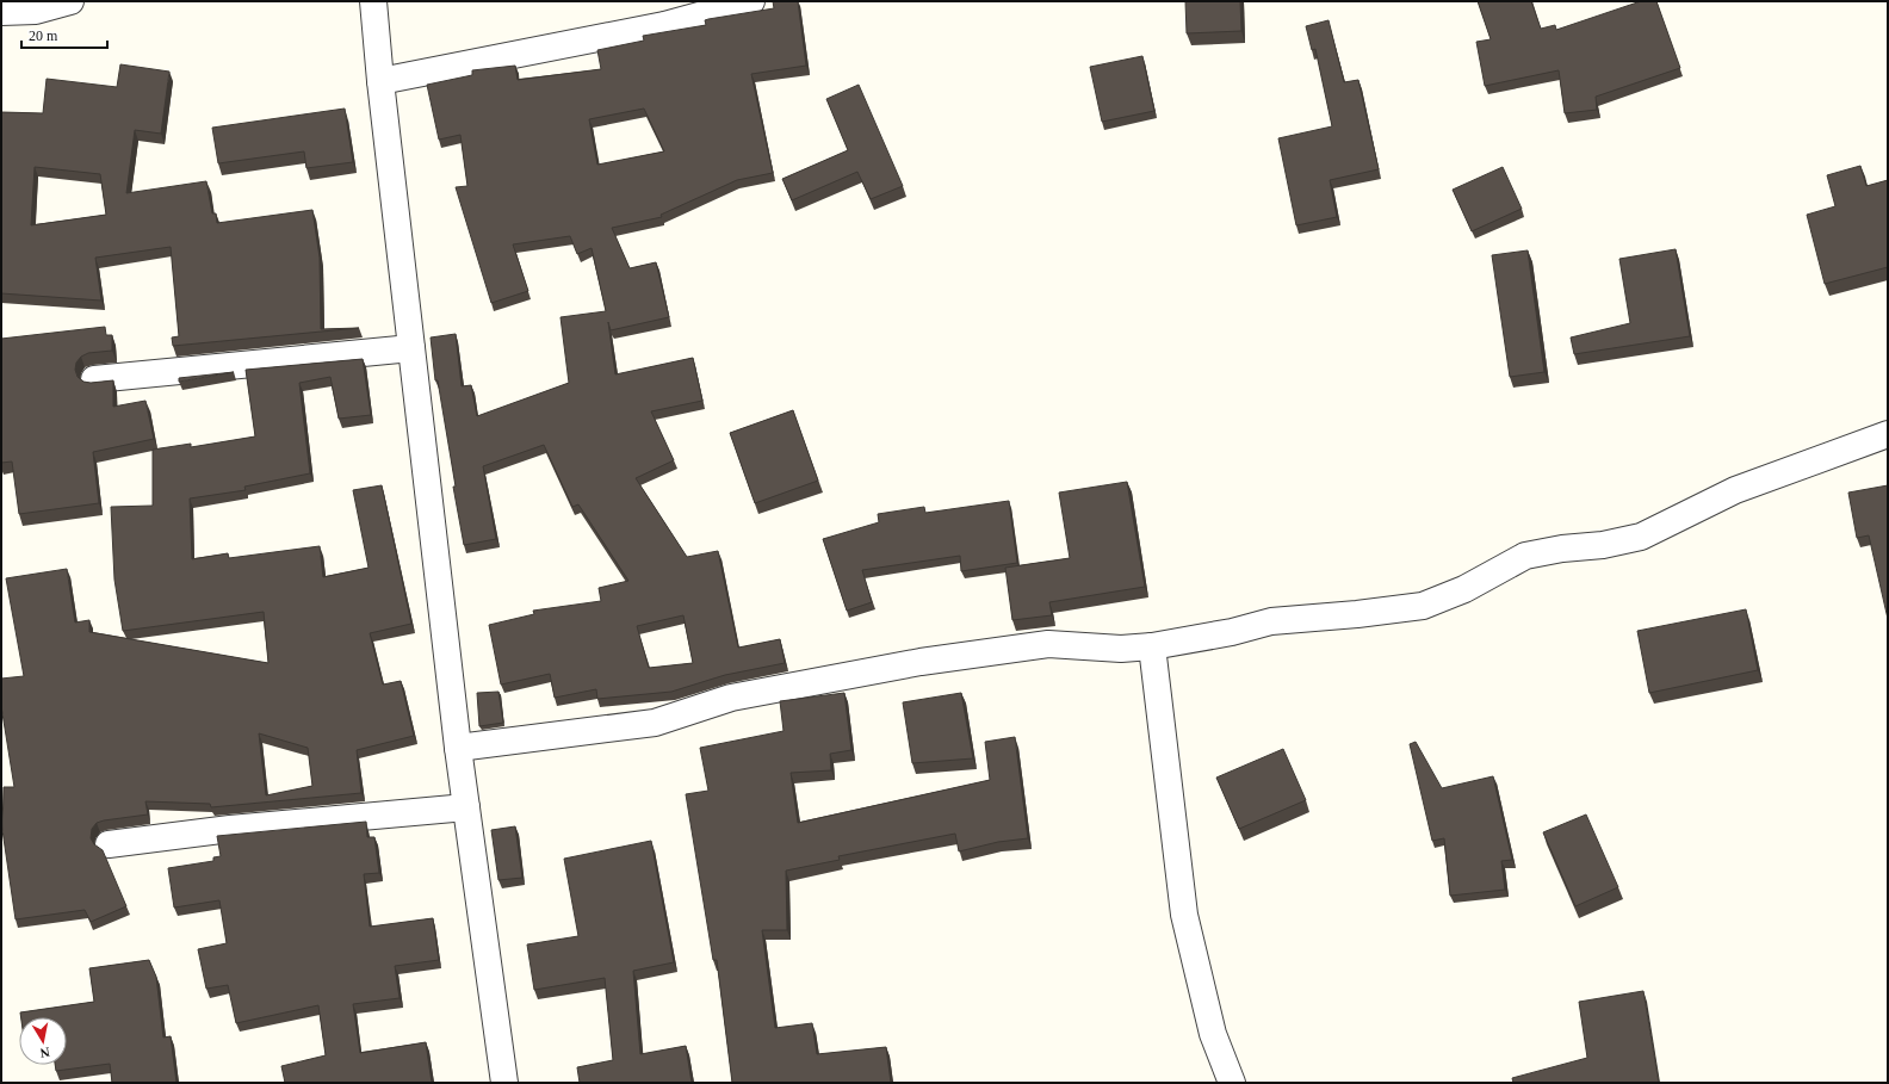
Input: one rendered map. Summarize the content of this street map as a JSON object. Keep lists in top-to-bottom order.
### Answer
{
  "scale_bar": "20 m",
  "north": "bottom"
}
